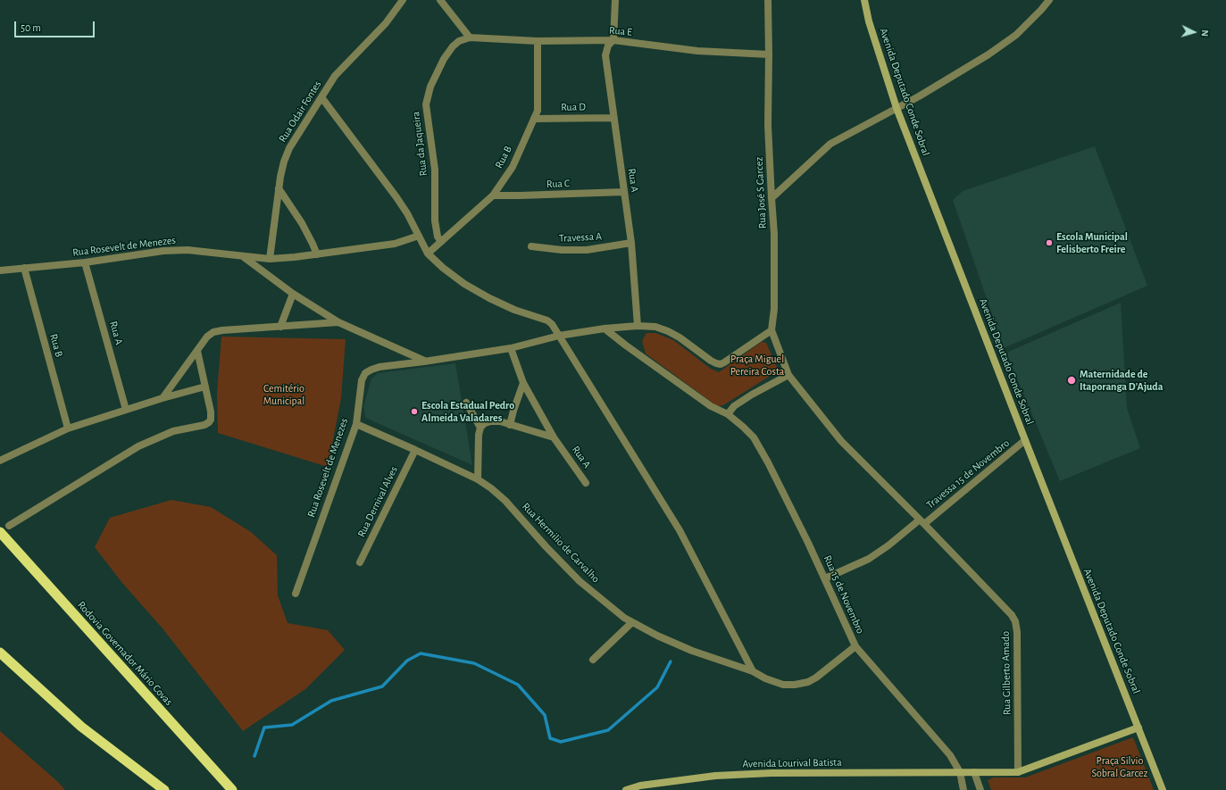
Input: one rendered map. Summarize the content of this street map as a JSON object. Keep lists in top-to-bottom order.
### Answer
{
  "streets": {
    "highway": ["Rodovia Governador Mário Covas"],
    "main road": ["Avenida Deputado Conde Sobral", "Avenida Lourival Batista"],
    "street": [
      "Rua E",
      "Rua D",
      "Rua Odair Fontes",
      "Rua da Jaqueira",
      "Rua B",
      "Rua A",
      "Rua C",
      "Rua José S Garcez",
      "Travessa A",
      "Rua Rosevelt de Menezes",
      "Travessa 15 de Novembro",
      "Rua Dernival Alves",
      "Rua Hermilio de Carvalho",
      "Rua 15 de Novembro",
      "Rua Gilberto Amado"
    ]
  },
  "crossings": [
    ["Rua E", "Rua da Jaqueira"],
    ["Rua E", "Rua B"],
    ["Rua E", "Rua A"],
    ["Rua E", "Rua José S Garcez"],
    ["Avenida Deputado Conde Sobral", "Travessa 15 de Novembro"],
    ["Rua D", "Rua B"],
    ["Rua D", "Rua A"],
    ["Rua Odair Fontes", "Rua Rosevelt de Menezes"],
    ["Rua da Jaqueira", "Rua B"],
    ["Rua B", "Rua C"],
    ["Rua B", "Rua Rosevelt de Menezes"],
    ["Rua A", "Rua C"],
    ["Rua A", "Travessa A"],
    ["Rua A", "Rua Rosevelt de Menezes"],
    ["Rua Rosevelt de Menezes", "Rua Hermilio de Carvalho"],
    ["Travessa 15 de Novembro", "Rua 15 de Novembro"],
    ["Travessa 15 de Novembro", "Rua Gilberto Amado"],
    ["Rua Dernival Alves", "Rua Hermilio de Carvalho"],
    ["Rua Hermilio de Carvalho", "Rua 15 de Novembro"],
    ["Rua 15 de Novembro", "Avenida Lourival Batista"]
  ],
  "parks": ["Praça Miguel Pereira Costa", "Cemitério Municipal", "Praça Silvio Sobral Garcez"],
  "places": ["Escola Municipal Felisberto Freire", "Maternidade de Itaporanga D'Ajuda", "Escola Estadual Pedro Almeida Valadares"],
  "scale_bar": "50 m",
  "north": "right"
}
